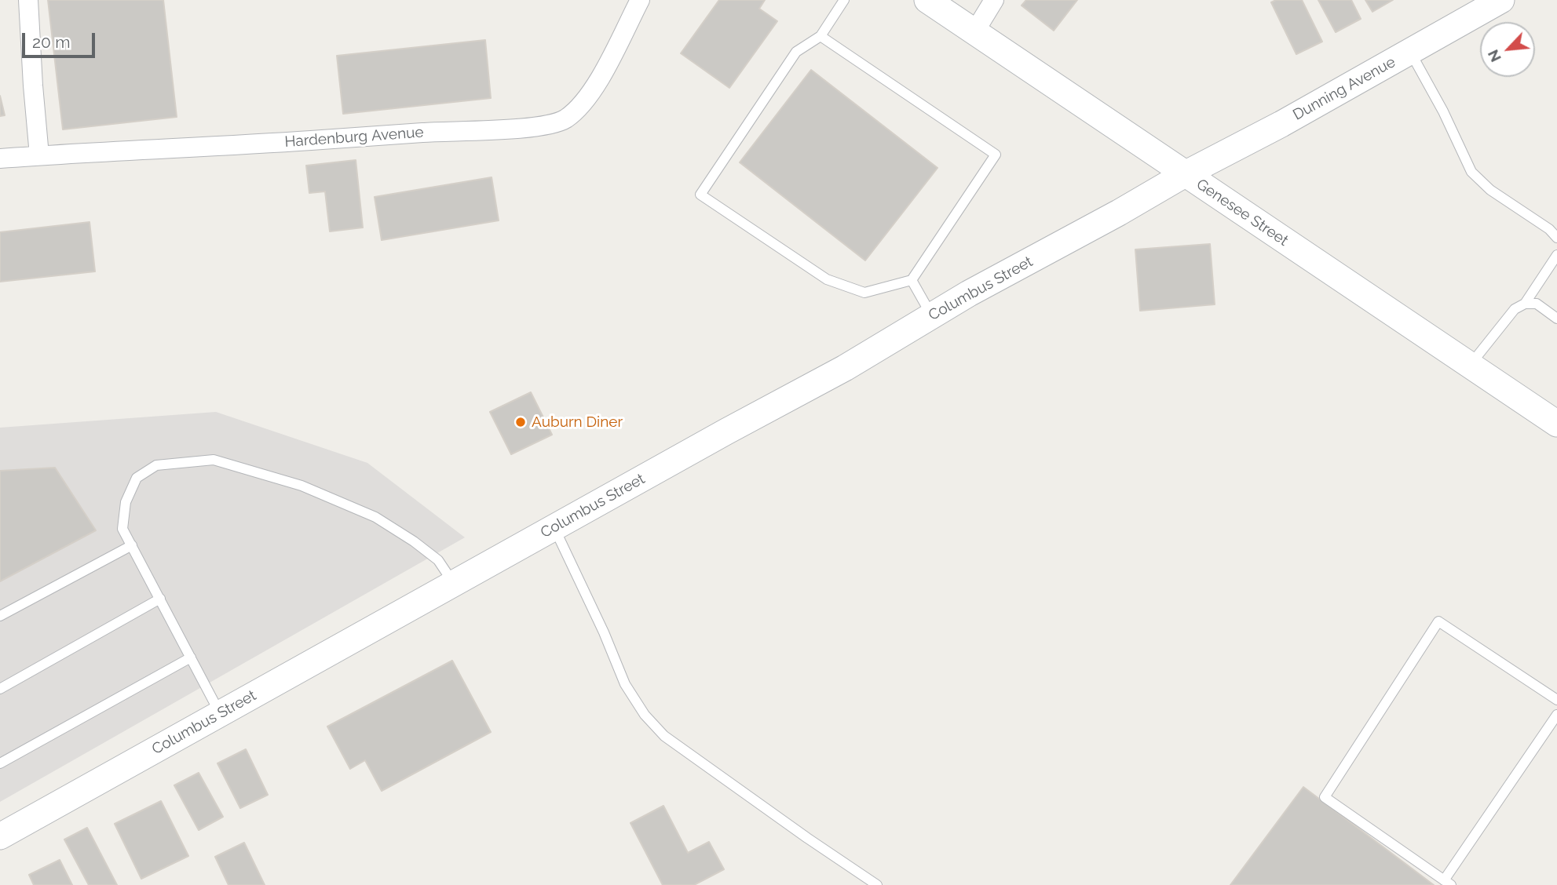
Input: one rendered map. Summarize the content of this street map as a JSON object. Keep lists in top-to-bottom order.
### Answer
{
  "streets": {
    "street": [
      "Dunning Avenue",
      "Hardenburg Avenue",
      "Genesee Street",
      "Columbus Street"
    ]
  },
  "crossings": [
    ["Dunning Avenue", "Genesee Street"],
    ["Dunning Avenue", "Columbus Street"],
    ["Genesee Street", "Columbus Street"]
  ],
  "places": ["Auburn Diner"],
  "scale_bar": "20 m",
  "north": "bottom left"
}
